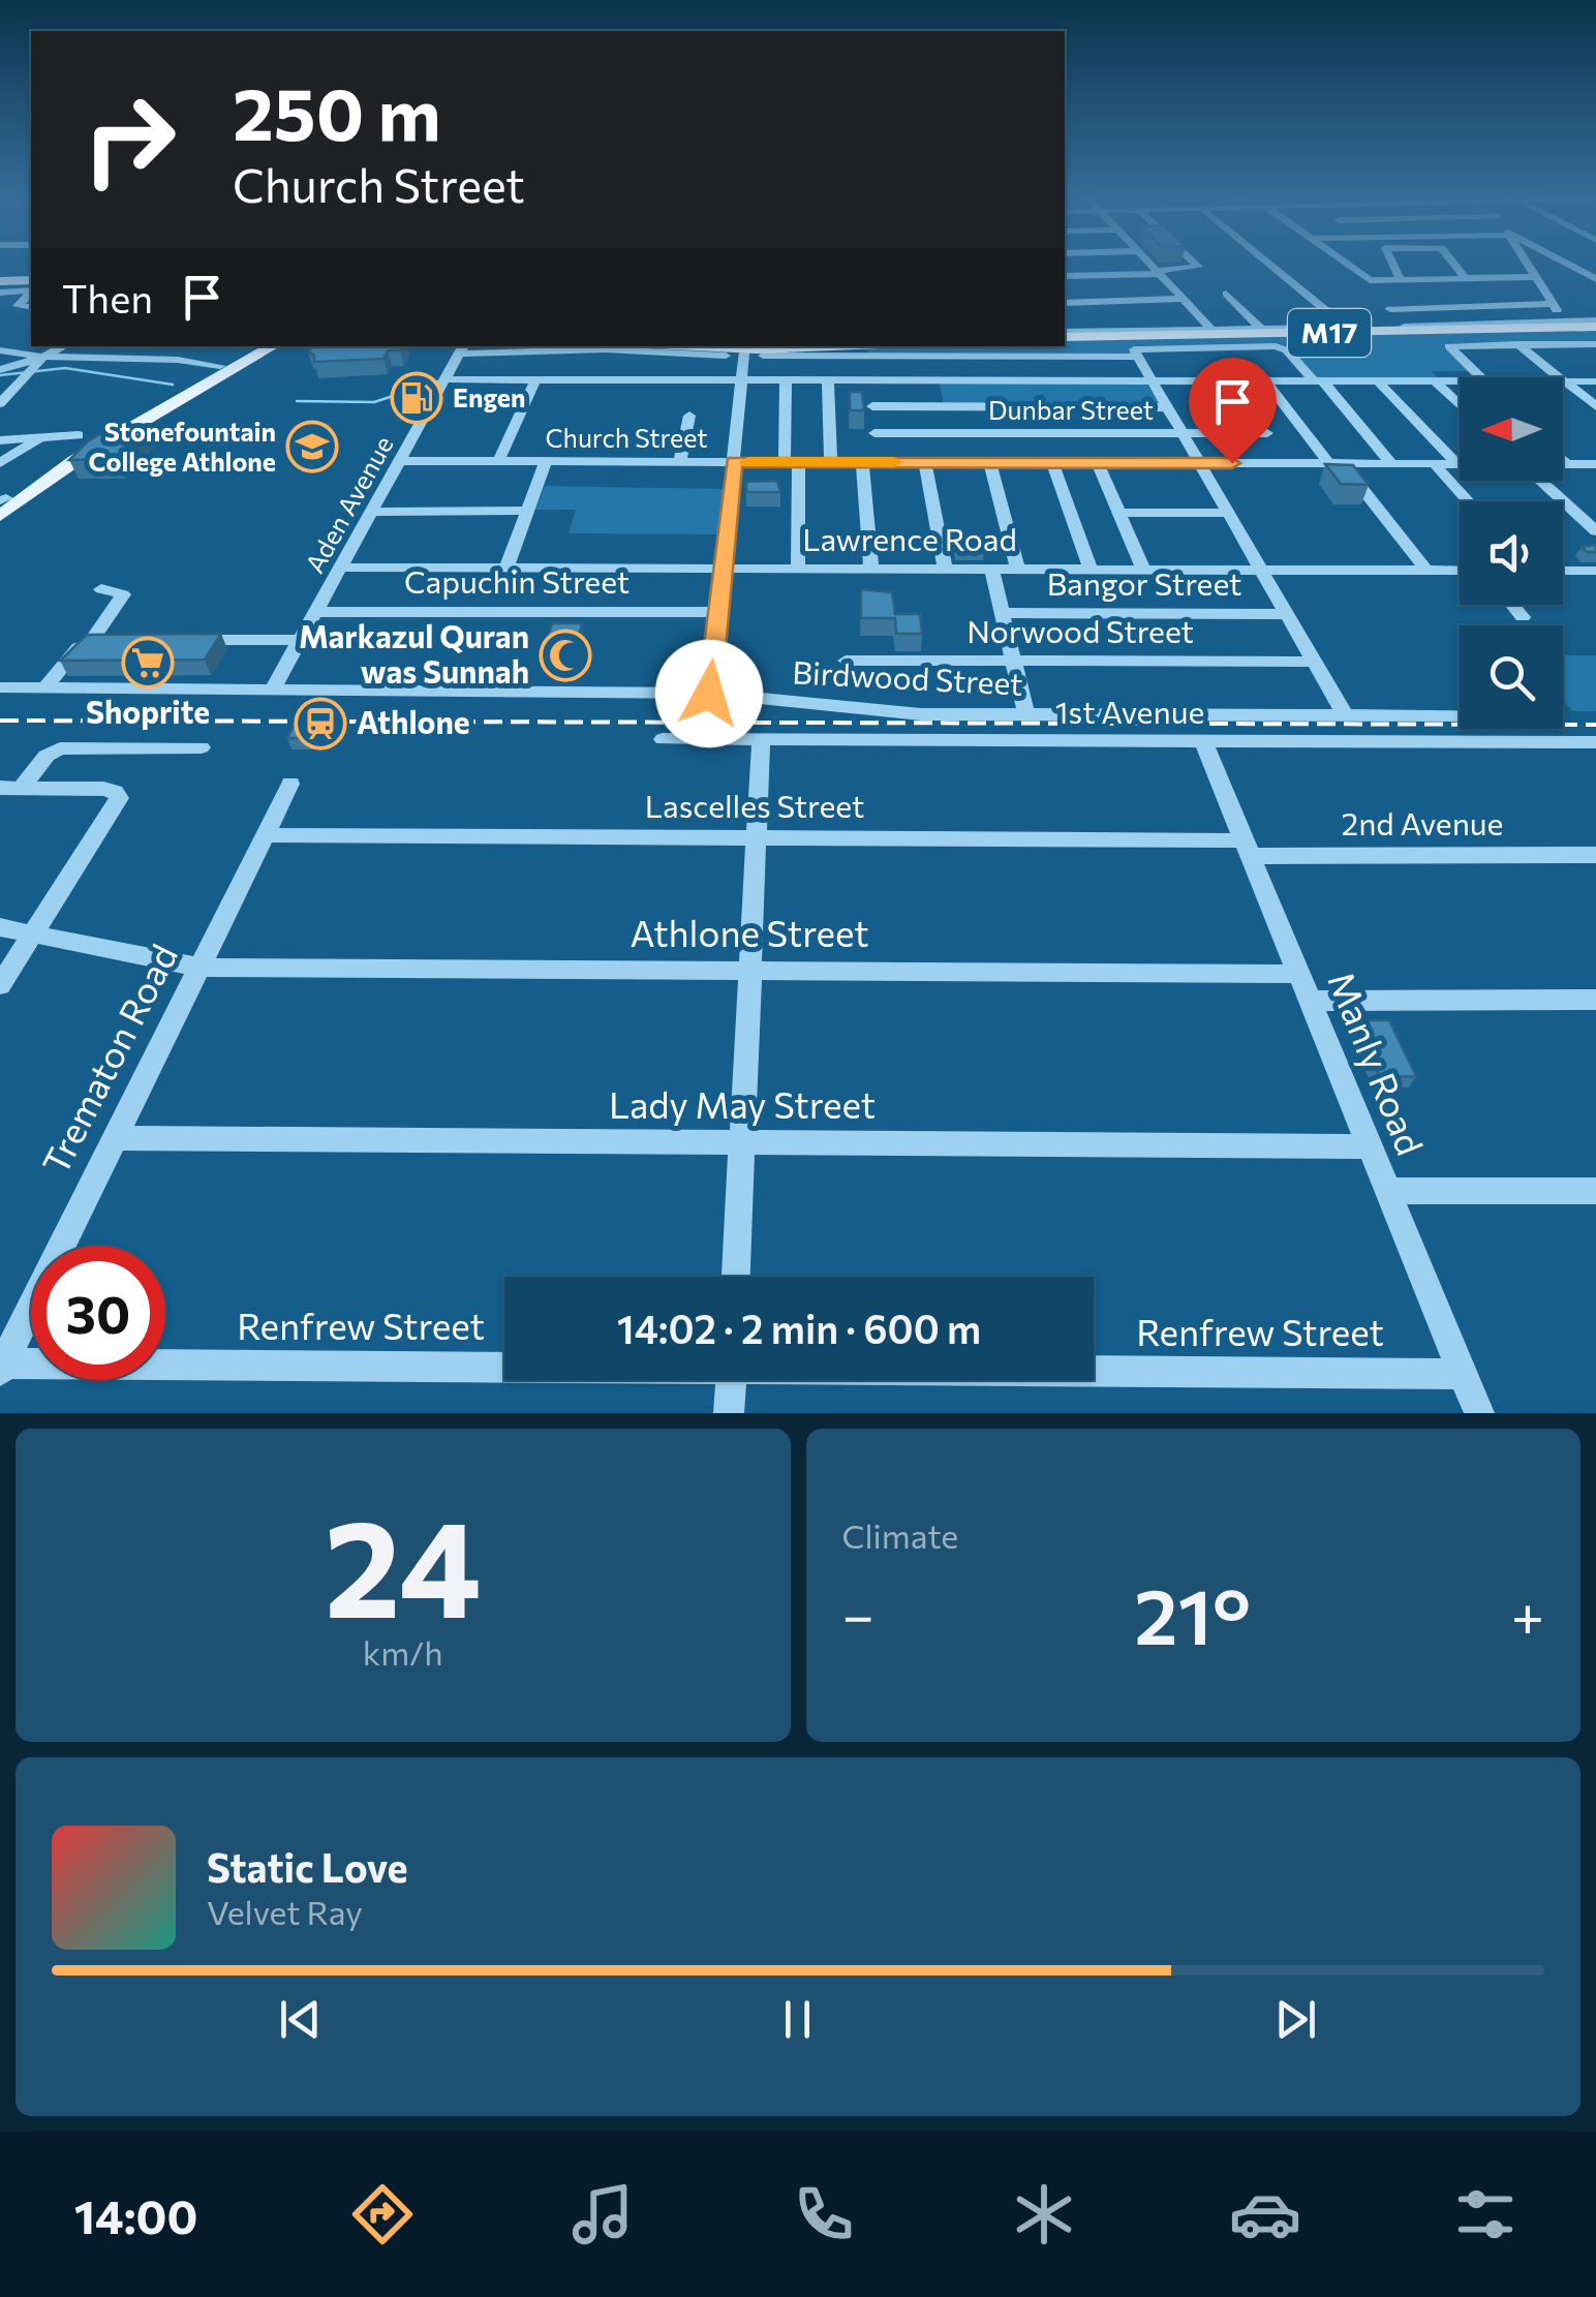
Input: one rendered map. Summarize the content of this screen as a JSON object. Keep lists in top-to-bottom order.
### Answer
{
  "streets": {
    "main road": ["M17"],
    "street": [
      "Dunbar Street",
      "Church Street",
      "Aden Avenue",
      "Lawrence Road",
      "Capuchin Street",
      "Bangor Street",
      "Norwood Street",
      "Birdwood Street",
      "1st Avenue",
      "Lascelles Street",
      "2nd Avenue",
      "Athlone Street",
      "Trematon Road",
      "Manly Road",
      "Lady May Street",
      "Renfrew Street"
    ]
  },
  "crossings": [
    ["Church Street", "Aden Avenue"],
    ["Aden Avenue", "Lawrence Road"],
    ["Aden Avenue", "Capuchin Street"],
    ["Aden Avenue", "Birdwood Street"],
    ["1st Avenue", "Manly Road"],
    ["Lascelles Street", "2nd Avenue"],
    ["Lascelles Street", "Trematon Road"],
    ["Lascelles Street", "Manly Road"],
    ["2nd Avenue", "Manly Road"],
    ["Athlone Street", "Trematon Road"],
    ["Athlone Street", "Manly Road"],
    ["Trematon Road", "Lady May Street"],
    ["Trematon Road", "Renfrew Street"],
    ["Manly Road", "Lady May Street"],
    ["Manly Road", "Renfrew Street"]
  ],
  "places": {
    "fuel station": ["Engen"],
    "school or university": ["Stonefountain College Athlone"],
    "mosque": ["Markazul Quran was Sunnah"],
    "supermarket": ["Shoprite"],
    "station": ["Athlone"]
  },
  "north": "left",
  "page": {
    "turn": ["250 m", "Church Street"],
    "then": "Then",
    "limit": "30",
    "trip": "14:02 · 2 min · 600 m",
    "tile": [
      ["24", "km/h"],
      "Climate"
    ],
    "heat": ["−", "21°", "+"],
    "song": ["Static Love", "Velvet Ray"],
    "tabs": "14:00"
  }
}
